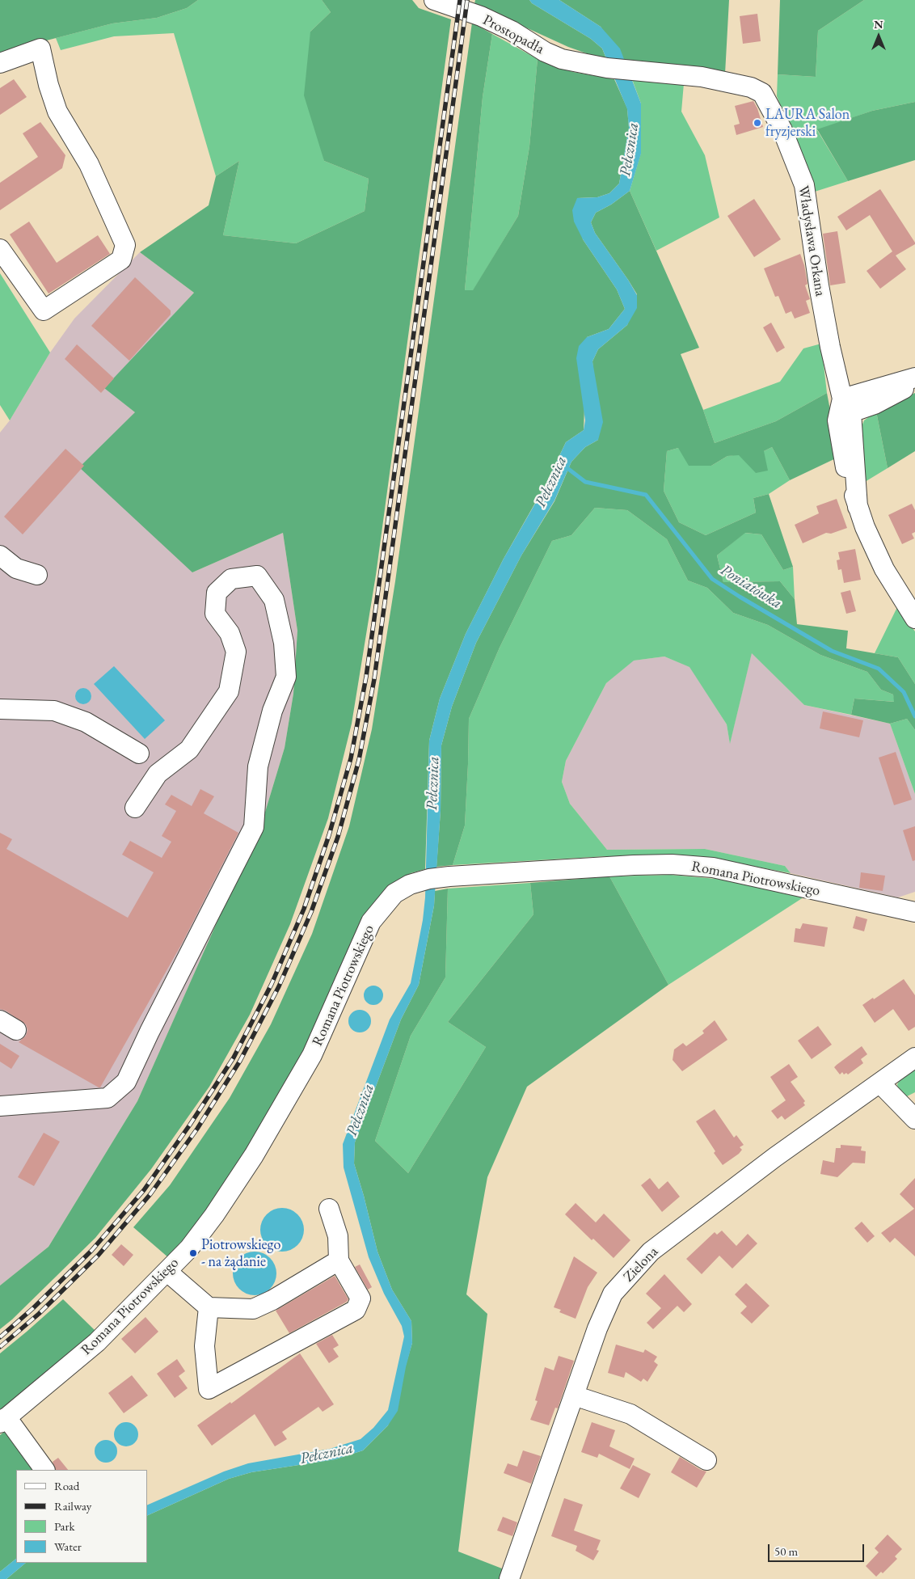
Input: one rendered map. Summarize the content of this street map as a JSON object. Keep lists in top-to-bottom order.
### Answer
{
  "streets": {
    "street": [
      "Prostopadła",
      "Władysława Orkana",
      "Romana Piotrowskiego",
      "Zielona"
    ]
  },
  "crossings": [
    ["Prostopadła", "Władysława Orkana"]
  ],
  "water": ["Pełcznica", "Poniatówka"],
  "places": ["LAURA Salon fryzjerski", "Piotrowskiego - na żądanie"],
  "legend": [
    "Road",
    "Railway",
    "Park",
    "Water"
  ],
  "scale_bar": "50 m",
  "north": "top"
}
